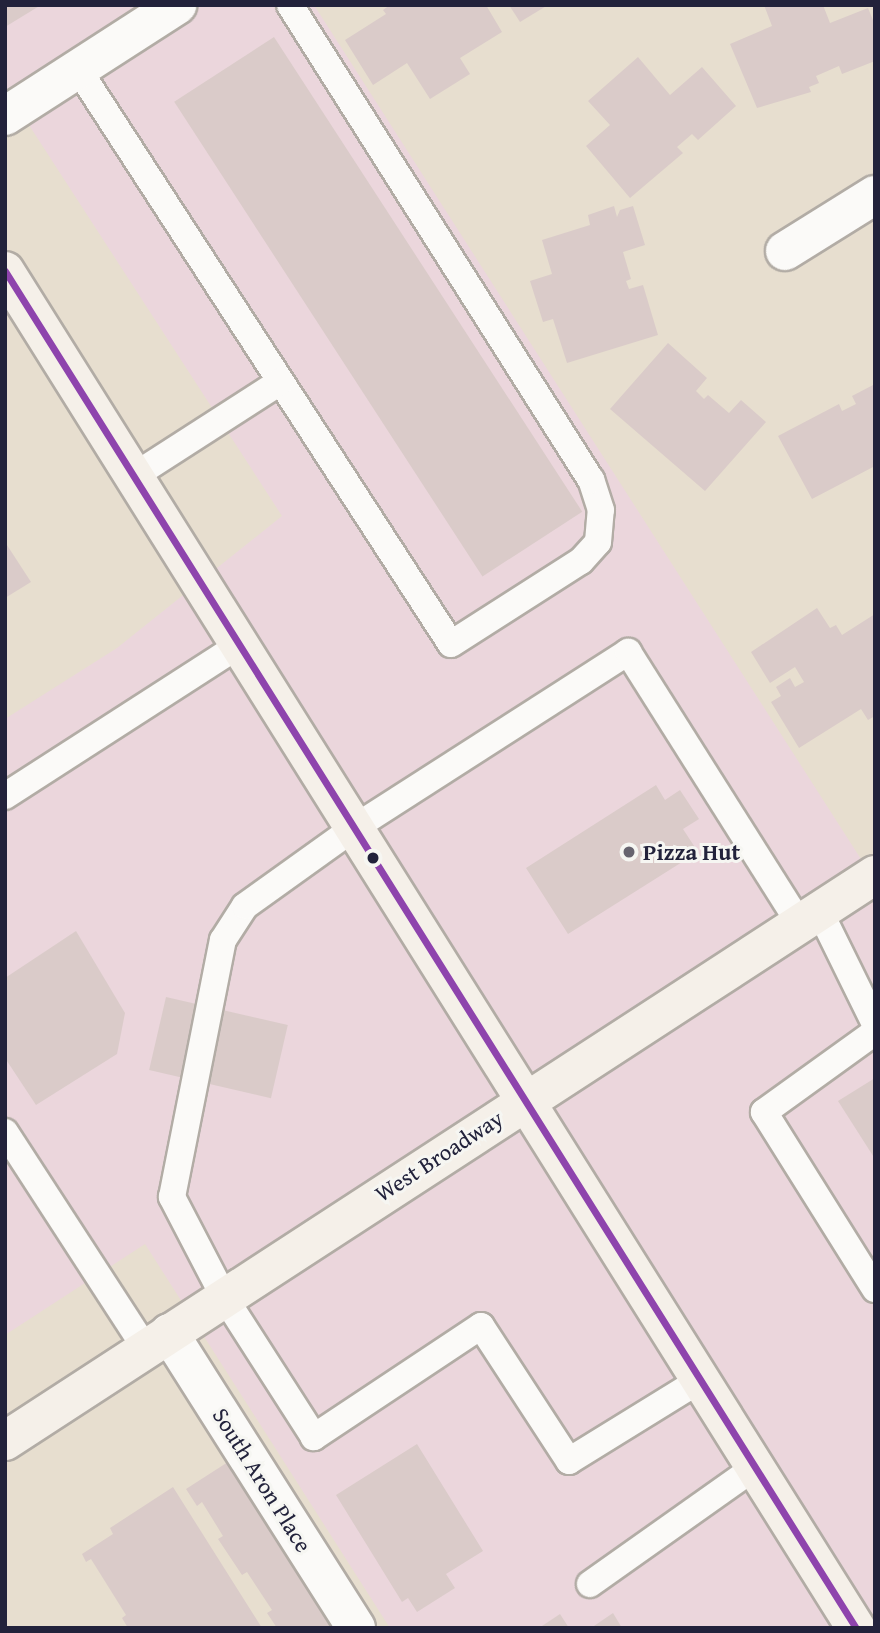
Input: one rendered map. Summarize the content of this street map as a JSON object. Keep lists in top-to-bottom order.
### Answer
{
  "streets": {
    "main road": ["West Broadway"],
    "street": ["South Aron Place"]
  },
  "crossings": [
    ["West Broadway", "South Aron Place"]
  ],
  "places": ["Pizza Hut"]
}
